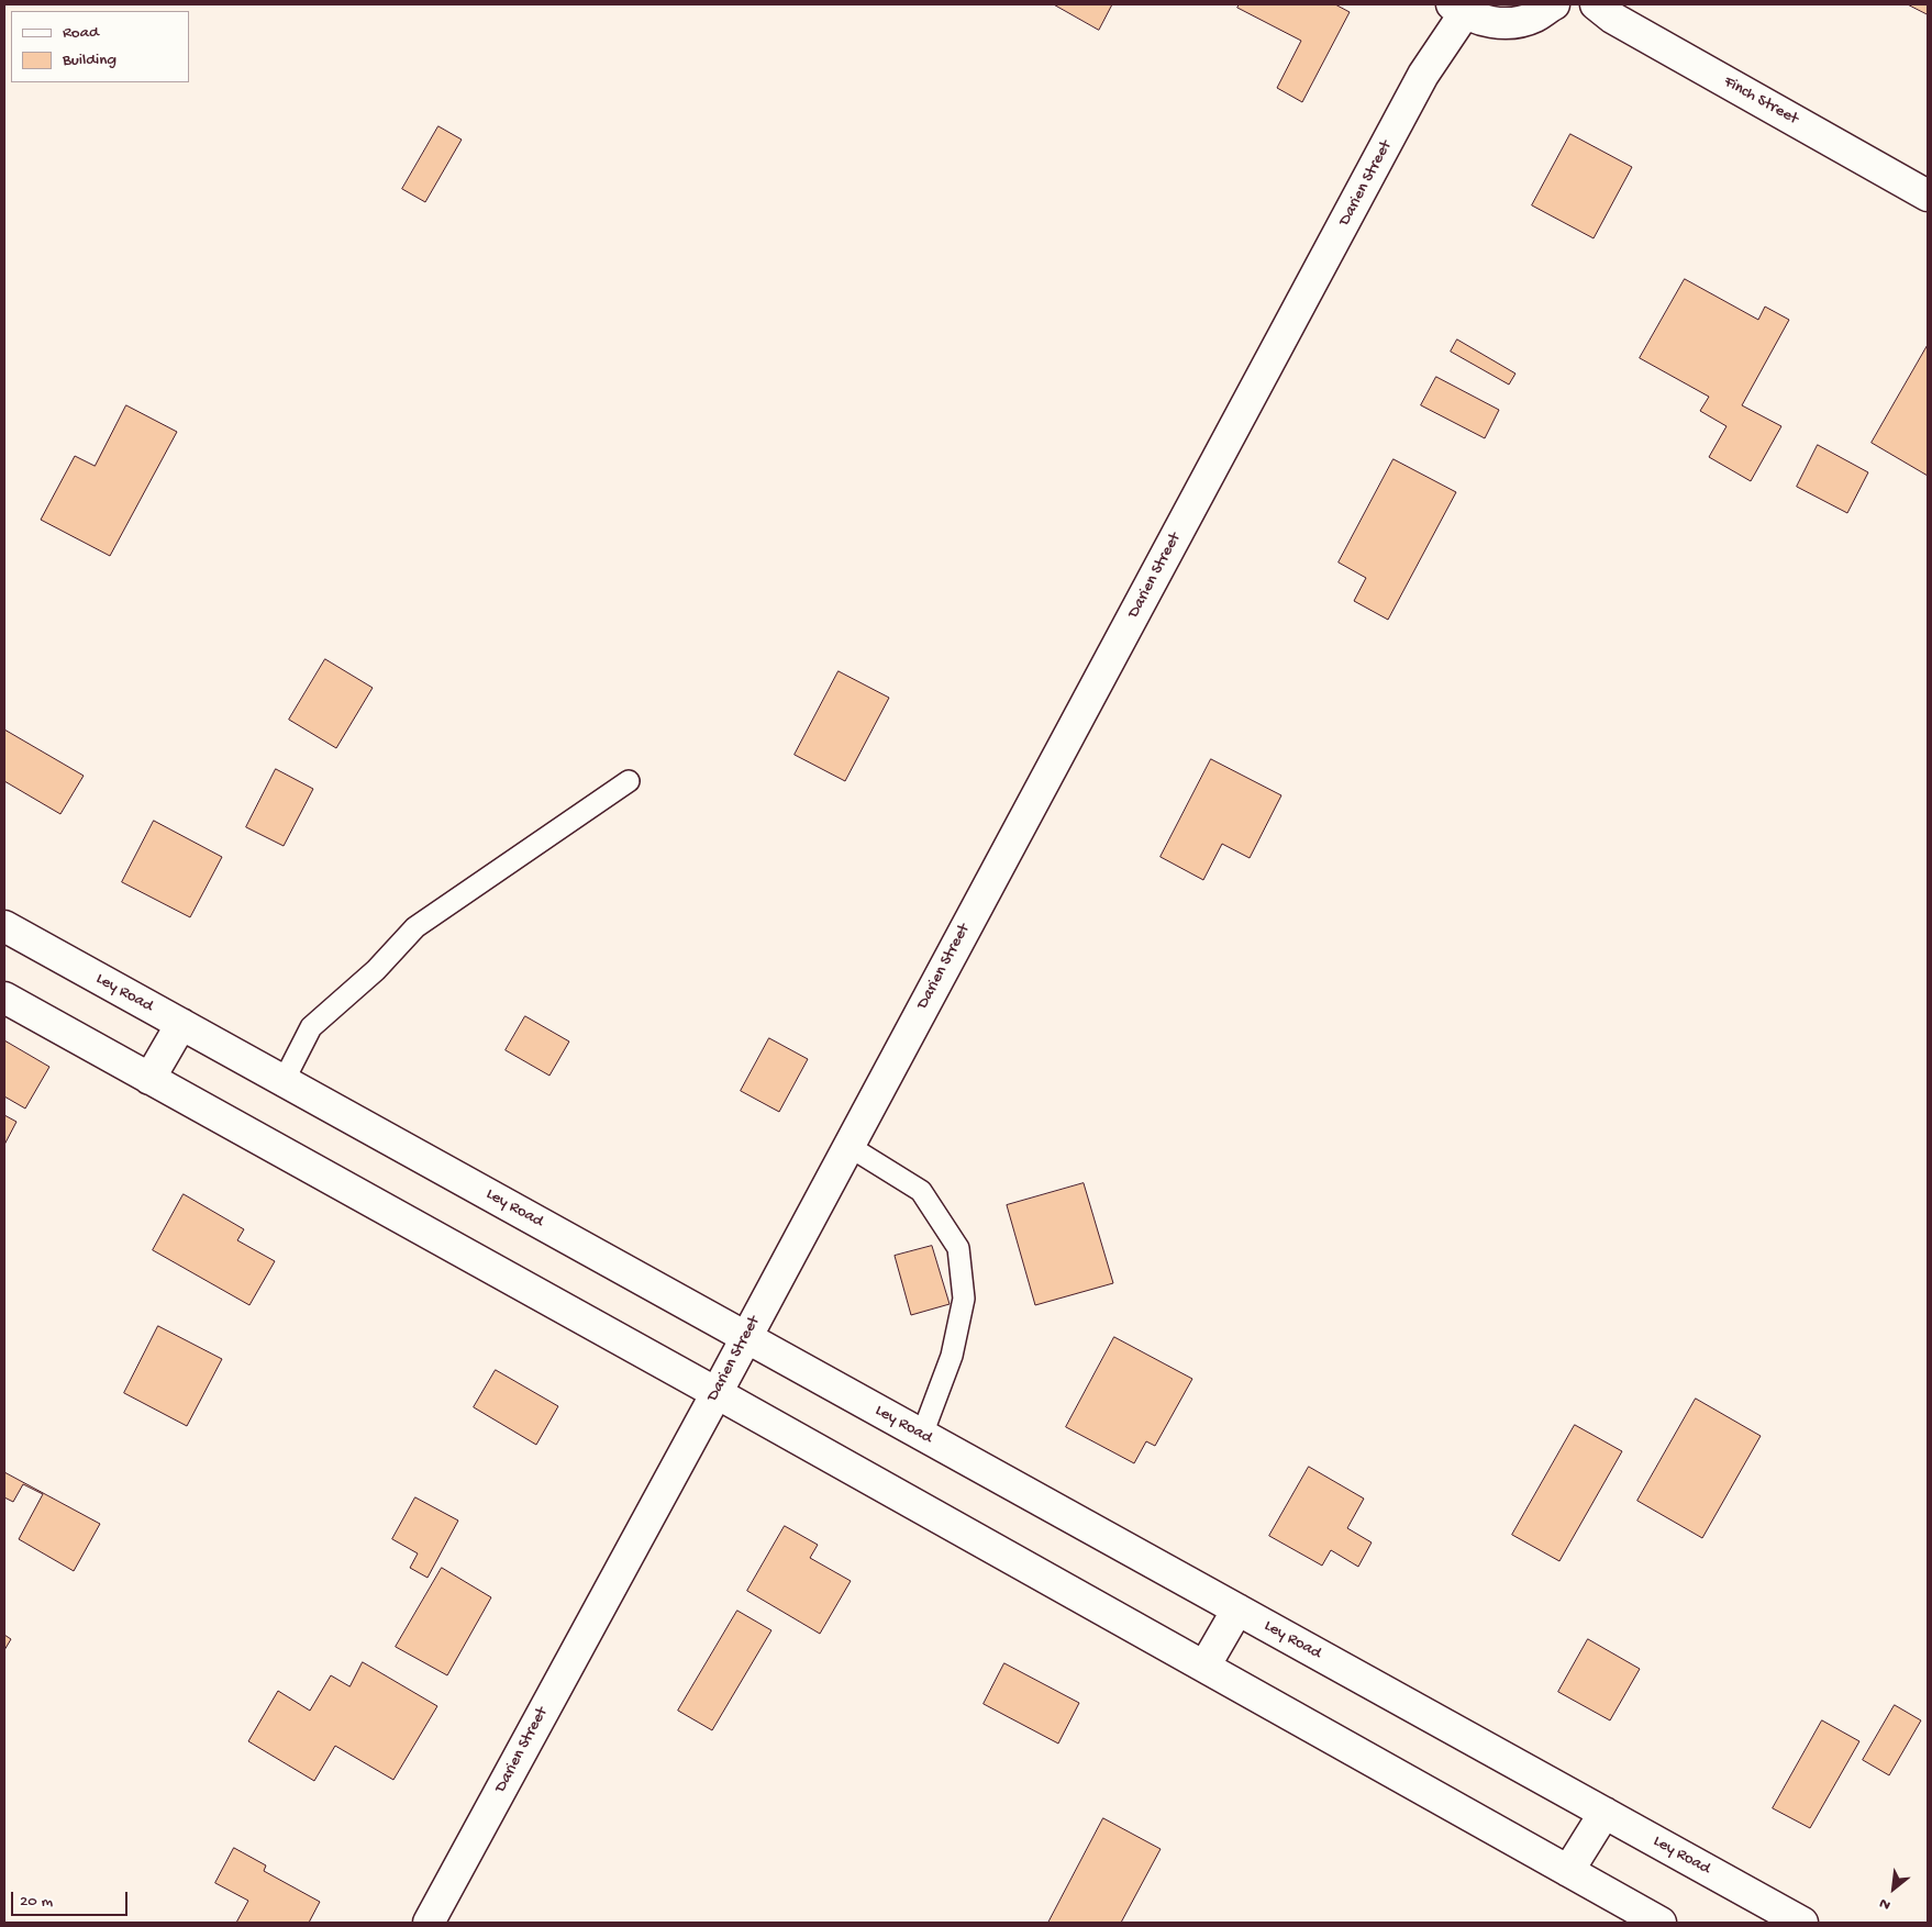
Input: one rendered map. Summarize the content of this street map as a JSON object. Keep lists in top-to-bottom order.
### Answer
{
  "streets": {
    "main road": ["Finch Street", "Darien Street", "Ley Road"]
  },
  "crossings": [
    ["Darien Street", "Ley Road"]
  ],
  "legend": ["Road", "Building"],
  "scale_bar": "20 m",
  "north": "bottom left"
}
